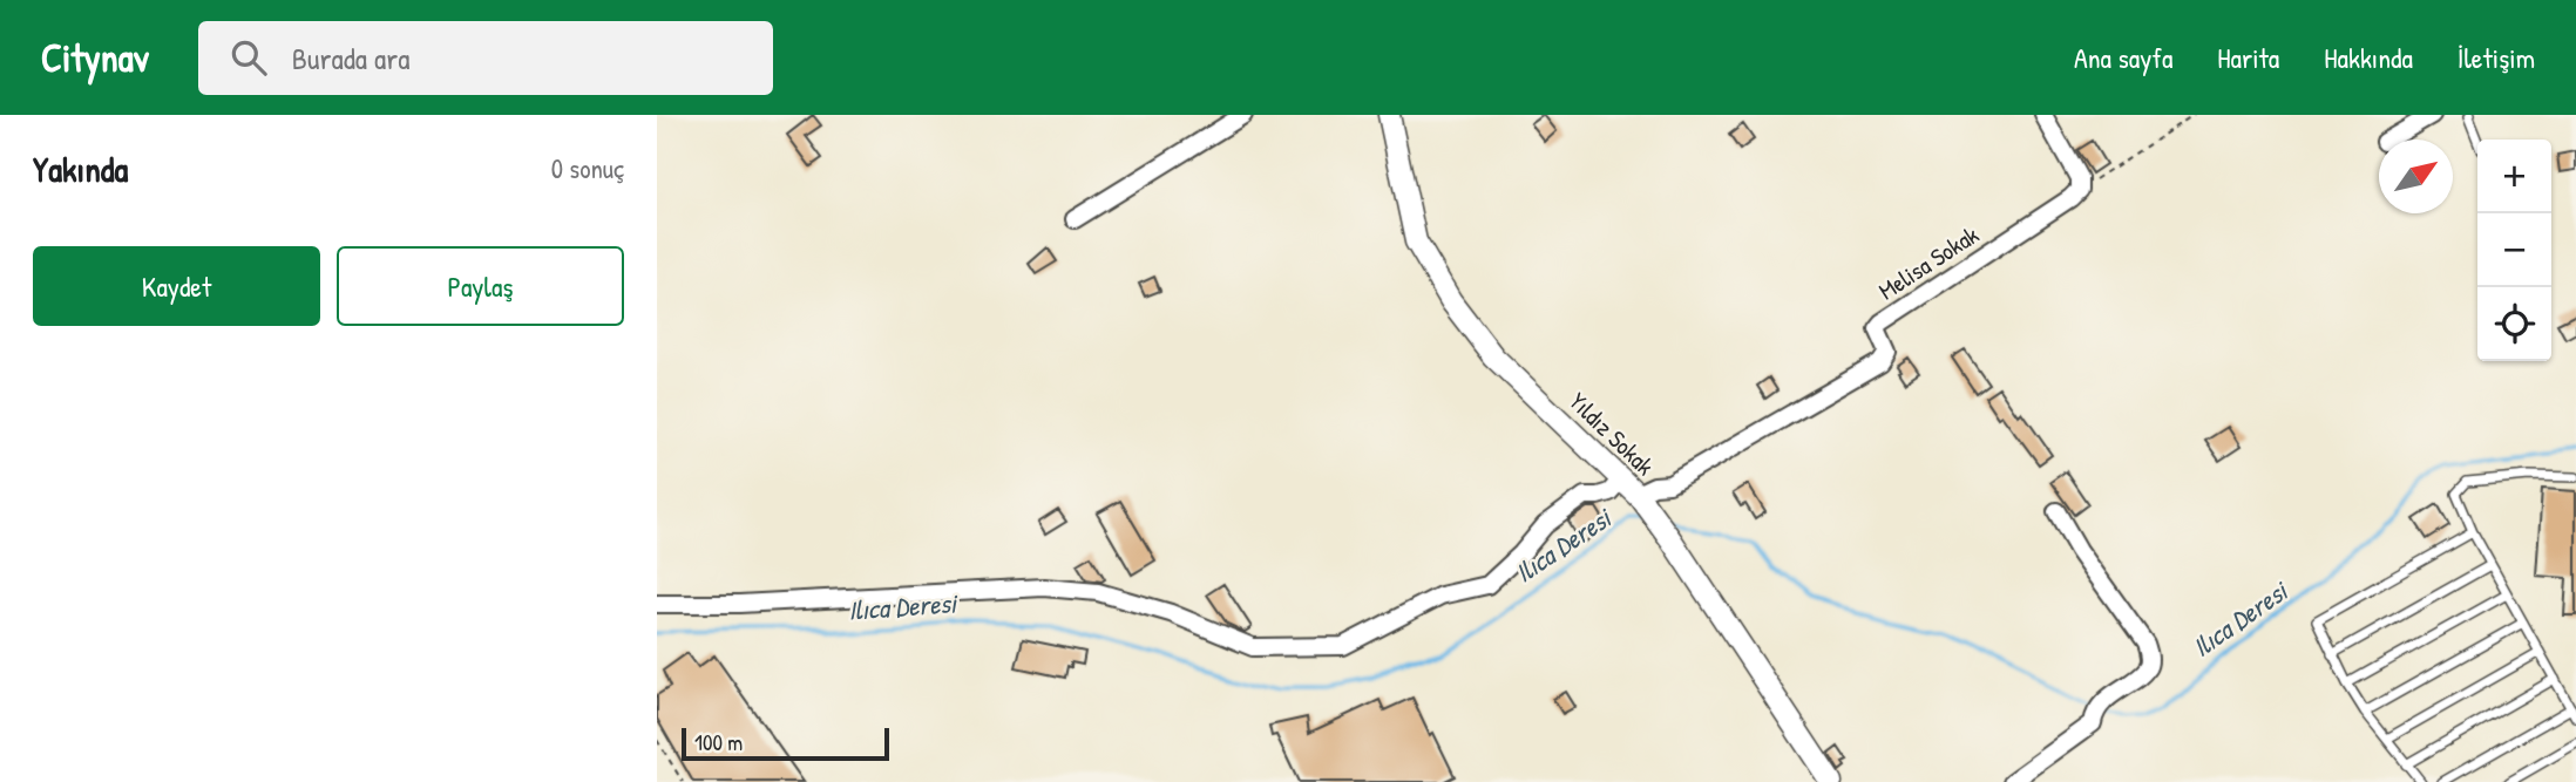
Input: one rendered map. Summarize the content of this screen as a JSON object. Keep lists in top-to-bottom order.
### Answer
{
  "streets": {
    "street": ["Melisa Sokak", "Yıldız Sokak"]
  },
  "crossings": [
    ["Melisa Sokak", "Yıldız Sokak"]
  ],
  "water": ["Ilıca Deresi"],
  "scale_bar": "100 m",
  "north": "top right",
  "page": {
    "header": "Citynav",
    "search": "Burada ara",
    "nav": [
      "Ana sayfa",
      "Harita",
      "Hakkında",
      "İletişim"
    ],
    "heading": ["Yakında", "0 sonuç"],
    "map_buttons": ["+", "−"],
    "buttons": ["Kaydet", "Paylaş"],
    "scale": "100 m"
  }
}
